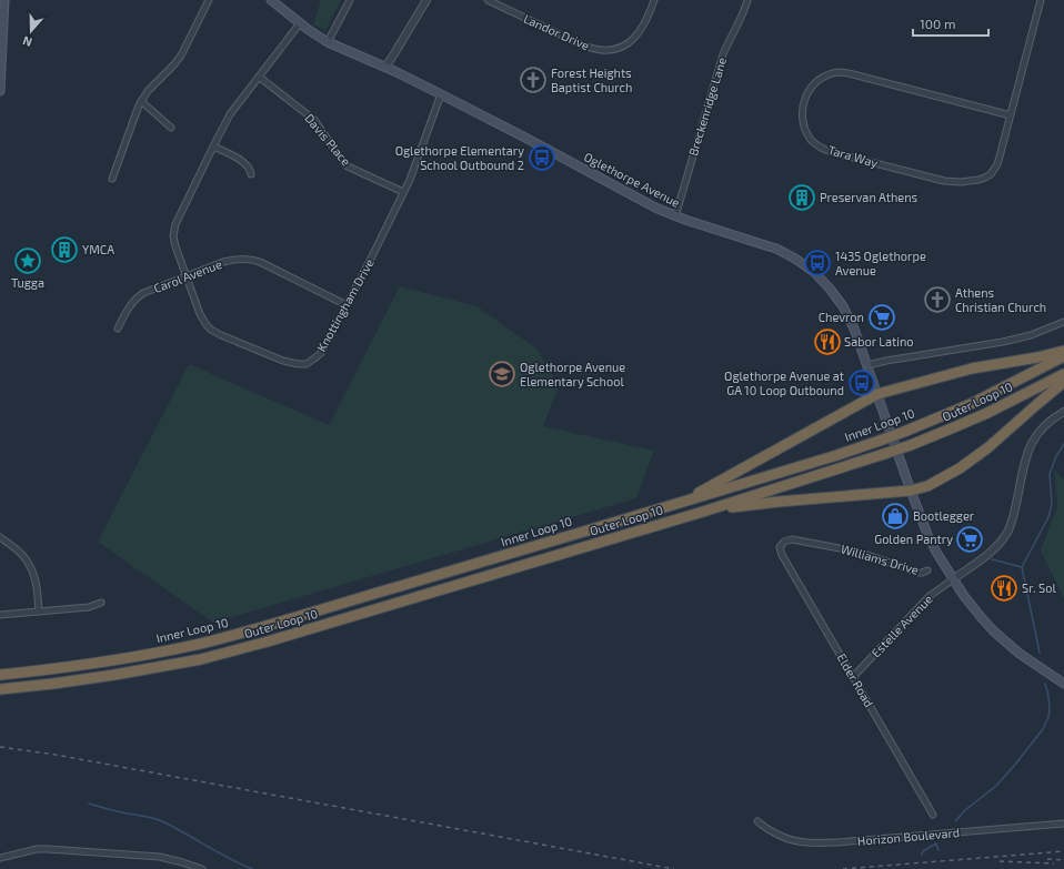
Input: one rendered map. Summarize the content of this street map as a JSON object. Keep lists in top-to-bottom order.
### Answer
{
  "streets": {
    "highway": ["Outer Loop 10", "Inner Loop 10"],
    "main road": ["Oglethorpe Avenue"],
    "street": [
      "Landor Drive",
      "Breckenridge Lane",
      "Davis Place",
      "Tara Way",
      "Carol Avenue",
      "Knottingham Drive",
      "Williams Drive",
      "Estelle Avenue",
      "Elder Road",
      "Horizon Boulevard"
    ]
  },
  "crossings": [
    ["Breckenridge Lane", "Oglethorpe Avenue"],
    ["Davis Place", "Knottingham Drive"],
    ["Oglethorpe Avenue", "Knottingham Drive"],
    ["Oglethorpe Avenue", "Estelle Avenue"],
    ["Carol Avenue", "Knottingham Drive"],
    ["Williams Drive", "Elder Road"],
    ["Estelle Avenue", "Elder Road"]
  ],
  "places": {
    "church": ["Forest Heights Baptist Church", "Athens Christian Church"],
    "bus stop": ["Oglethorpe Elementary School Outbound 2", "1435 Oglethorpe Avenue", "Oglethorpe Avenue at GA 10 Loop Outbound"],
    "building": ["Preservan Athens", "YMCA"],
    "place": ["Tugga"],
    "supermarket": ["Chevron", "Golden Pantry"],
    "restaurant": ["Sabor Latino", "Sr. Sol"],
    "school or university": ["Oglethorpe Avenue Elementary School"],
    "shop": ["Bootlegger"]
  },
  "scale_bar": "100 m",
  "north": "bottom"
}
